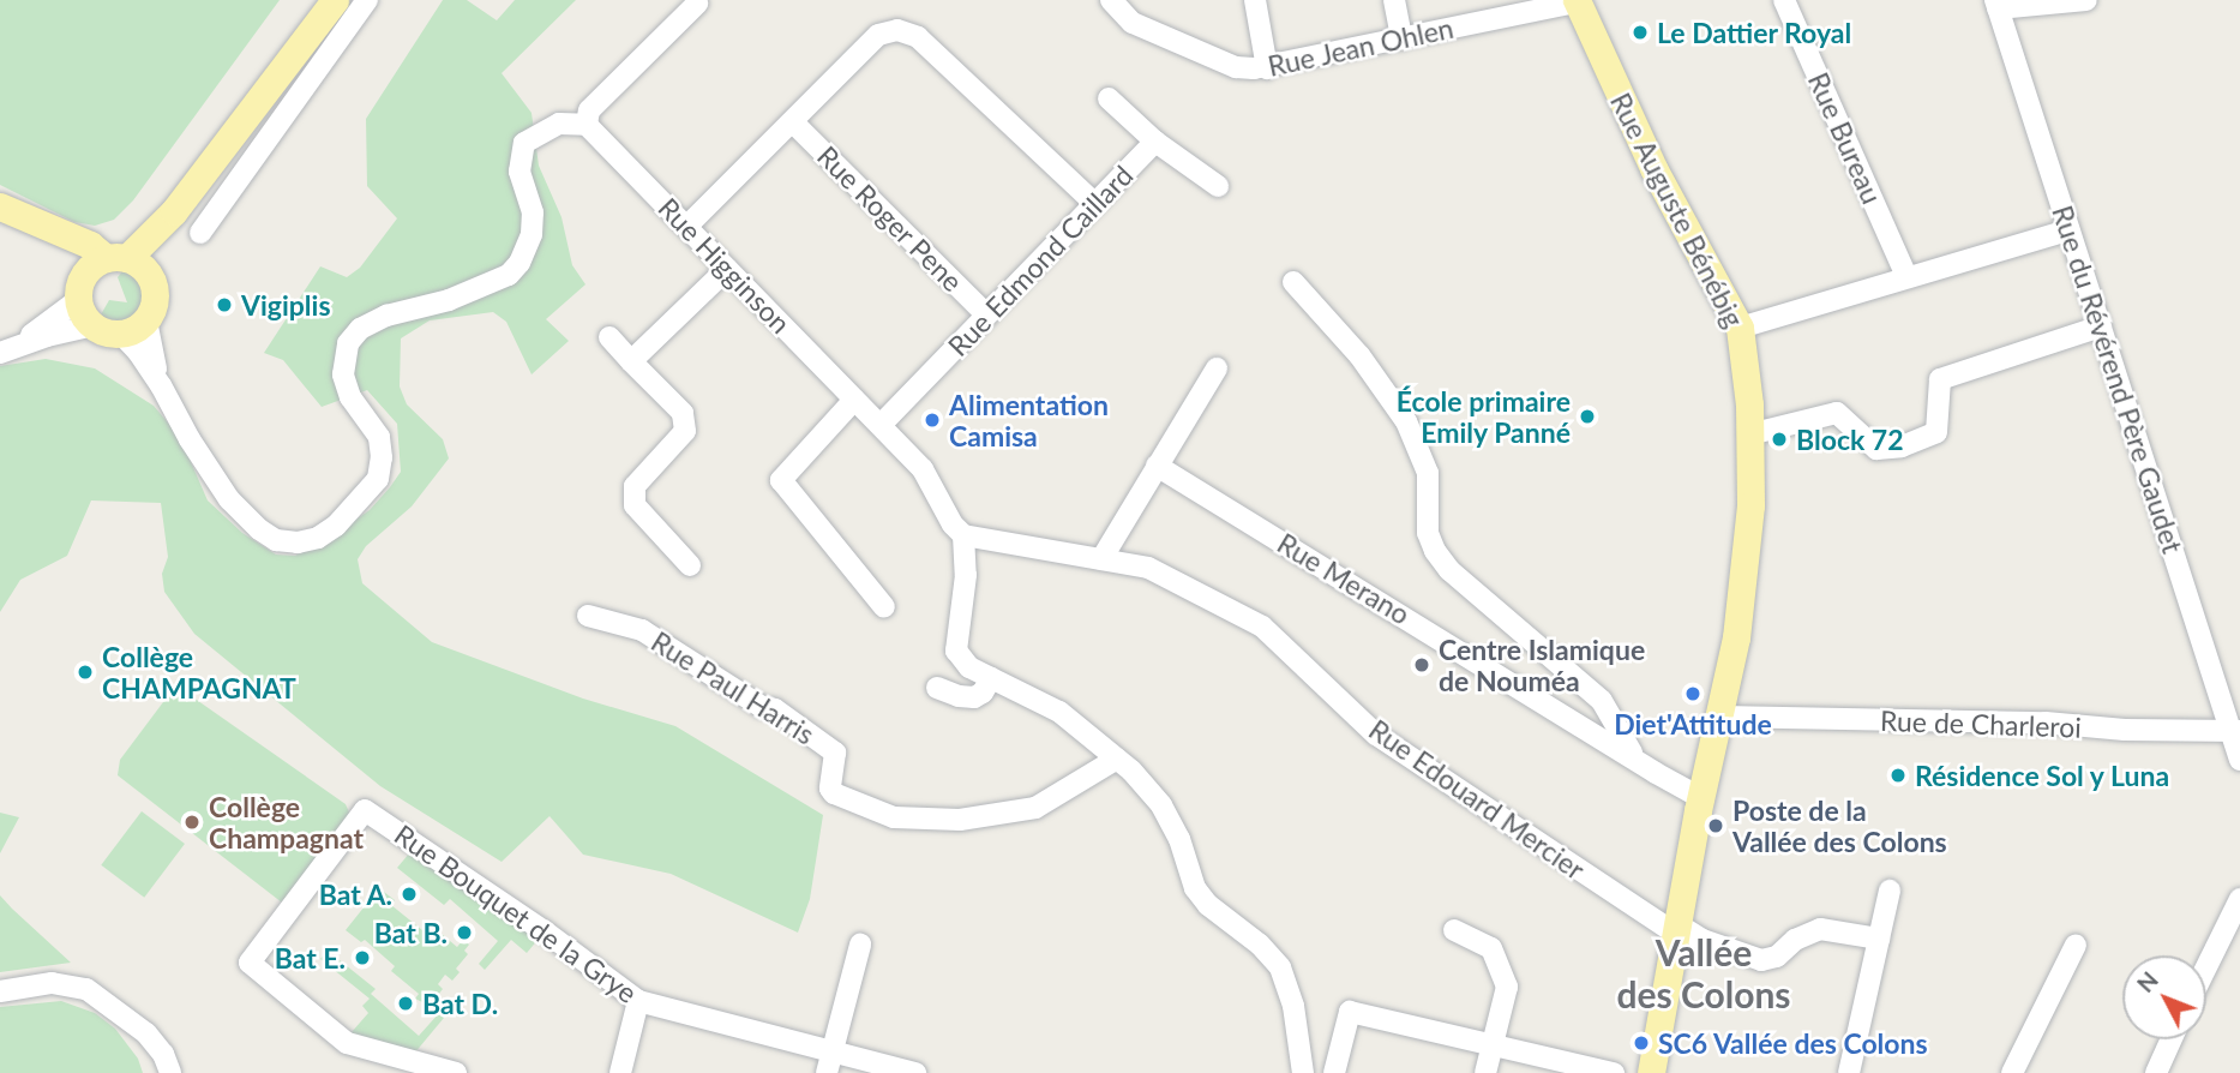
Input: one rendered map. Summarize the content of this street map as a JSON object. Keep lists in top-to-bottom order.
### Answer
{
  "streets": {
    "main road": ["Rue Auguste Bénébig"],
    "street": [
      "Rue Jean Ohlen",
      "Rue Bureau",
      "Rue Roger Pene",
      "Rue Edmond Caillard",
      "Rue Higginson",
      "Rue du Révérend Père Gaudet",
      "Rue Merano",
      "Rue Paul Harris",
      "Rue de Charleroi",
      "Rue Edouard Mercier",
      "Rue Bouquet de la Grye"
    ]
  },
  "crossings": [
    ["Rue Jean Ohlen", "Rue Auguste Bénébig"],
    ["Rue Auguste Bénébig", "Rue Merano"],
    ["Rue Auguste Bénébig", "Rue de Charleroi"],
    ["Rue Auguste Bénébig", "Rue Edouard Mercier"],
    ["Rue Roger Pene", "Rue Edmond Caillard"],
    ["Rue Edmond Caillard", "Rue Higginson"],
    ["Rue Higginson", "Rue Edouard Mercier"],
    ["Rue du Révérend Père Gaudet", "Rue de Charleroi"]
  ],
  "districts": ["Vallée des Colons"],
  "places": [
    "Le Dattier Royal",
    "Vigiplis",
    "École primaire Emily Panné",
    "Alimentation Camisa",
    "Block 72",
    "Centre Islamique de Nouméa",
    "Collège CHAMPAGNAT",
    "Diet'Attitude",
    "Résidence Sol y Luna",
    "Collège Champagnat",
    "Poste de la Vallée des Colons",
    "Bat A.",
    "Bat B.",
    "Bat E.",
    "Bat D.",
    "SC6 Vallée des Colons"
  ],
  "north": "top left"
}
